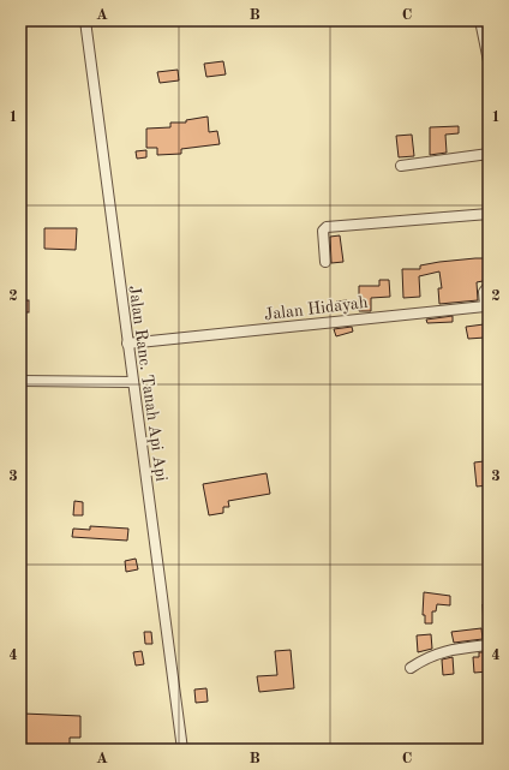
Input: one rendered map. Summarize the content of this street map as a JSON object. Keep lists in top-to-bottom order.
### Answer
{
  "streets": {
    "street": ["Jalan Hidayah", "Jalan Ranc. Tanah Api Api"]
  },
  "crossings": [
    ["Jalan Hidayah", "Jalan Ranc. Tanah Api Api"]
  ],
  "grid": {
    "columns": ["A", "B", "C"],
    "rows": [
      "1",
      "2",
      "3",
      "4"
    ]
  }
}
